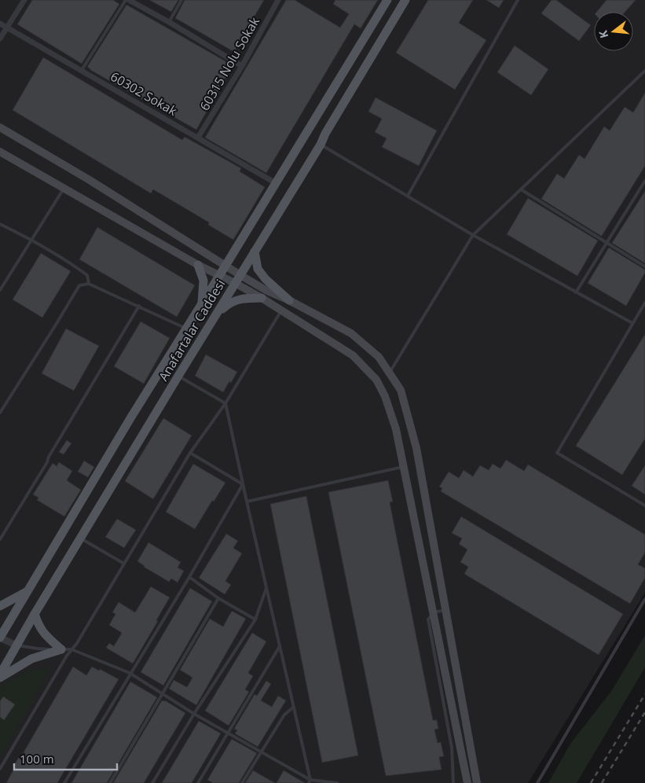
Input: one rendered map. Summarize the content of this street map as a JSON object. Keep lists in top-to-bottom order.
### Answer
{
  "streets": {
    "main road": ["Anafartalar Caddesi"],
    "street": ["60315 Nolu Sokak", "60302 Sokak"]
  },
  "crossings": [
    ["60315 Nolu Sokak", "60302 Sokak"],
    ["60302 Sokak", "Anafartalar Caddesi"]
  ],
  "scale_bar": "100 m",
  "north": "left"
}
